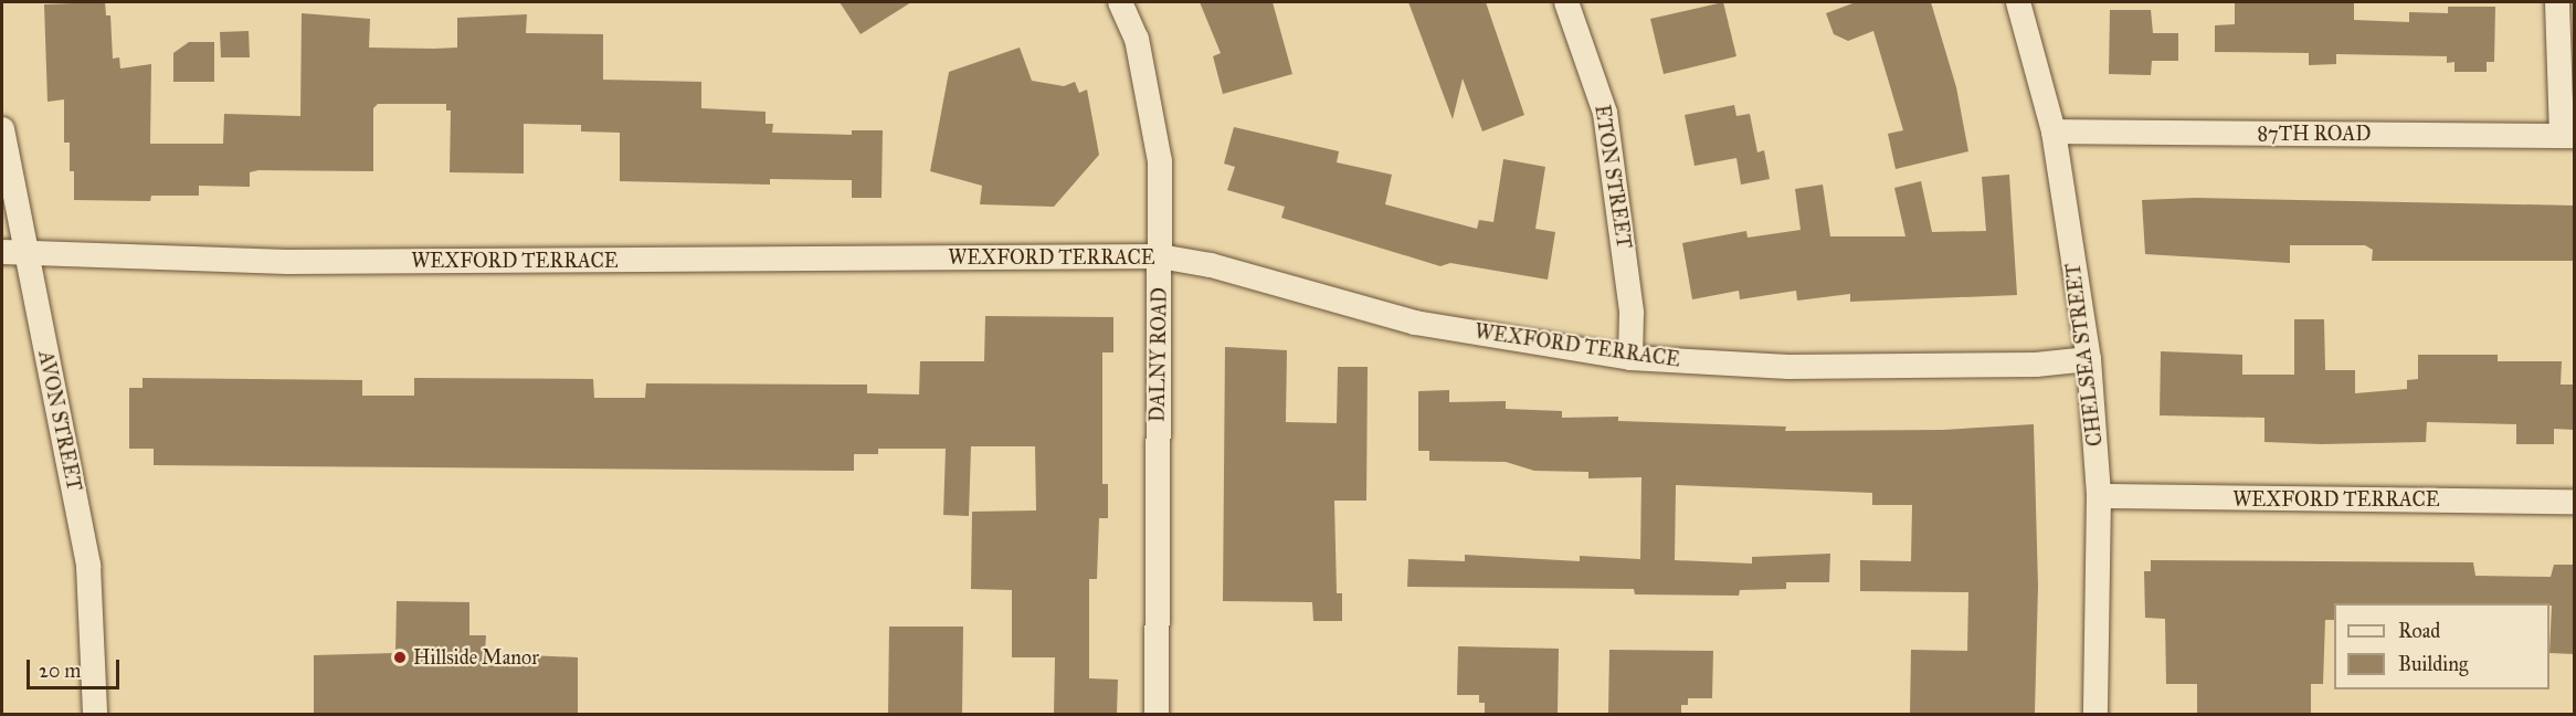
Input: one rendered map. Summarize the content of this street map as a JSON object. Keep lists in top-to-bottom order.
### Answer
{
  "streets": {
    "street": [
      "87TH ROAD",
      "ETON STREET",
      "WEXFORD TERRACE",
      "DALNY ROAD",
      "CHELSEA STREET",
      "AVON STREET"
    ]
  },
  "crossings": [
    ["87TH ROAD", "CHELSEA STREET"],
    ["ETON STREET", "WEXFORD TERRACE"],
    ["WEXFORD TERRACE", "DALNY ROAD"],
    ["WEXFORD TERRACE", "CHELSEA STREET"],
    ["WEXFORD TERRACE", "AVON STREET"]
  ],
  "places": ["Hillside Manor"],
  "legend": ["Road", "Building"],
  "scale_bar": "20 m"
}
